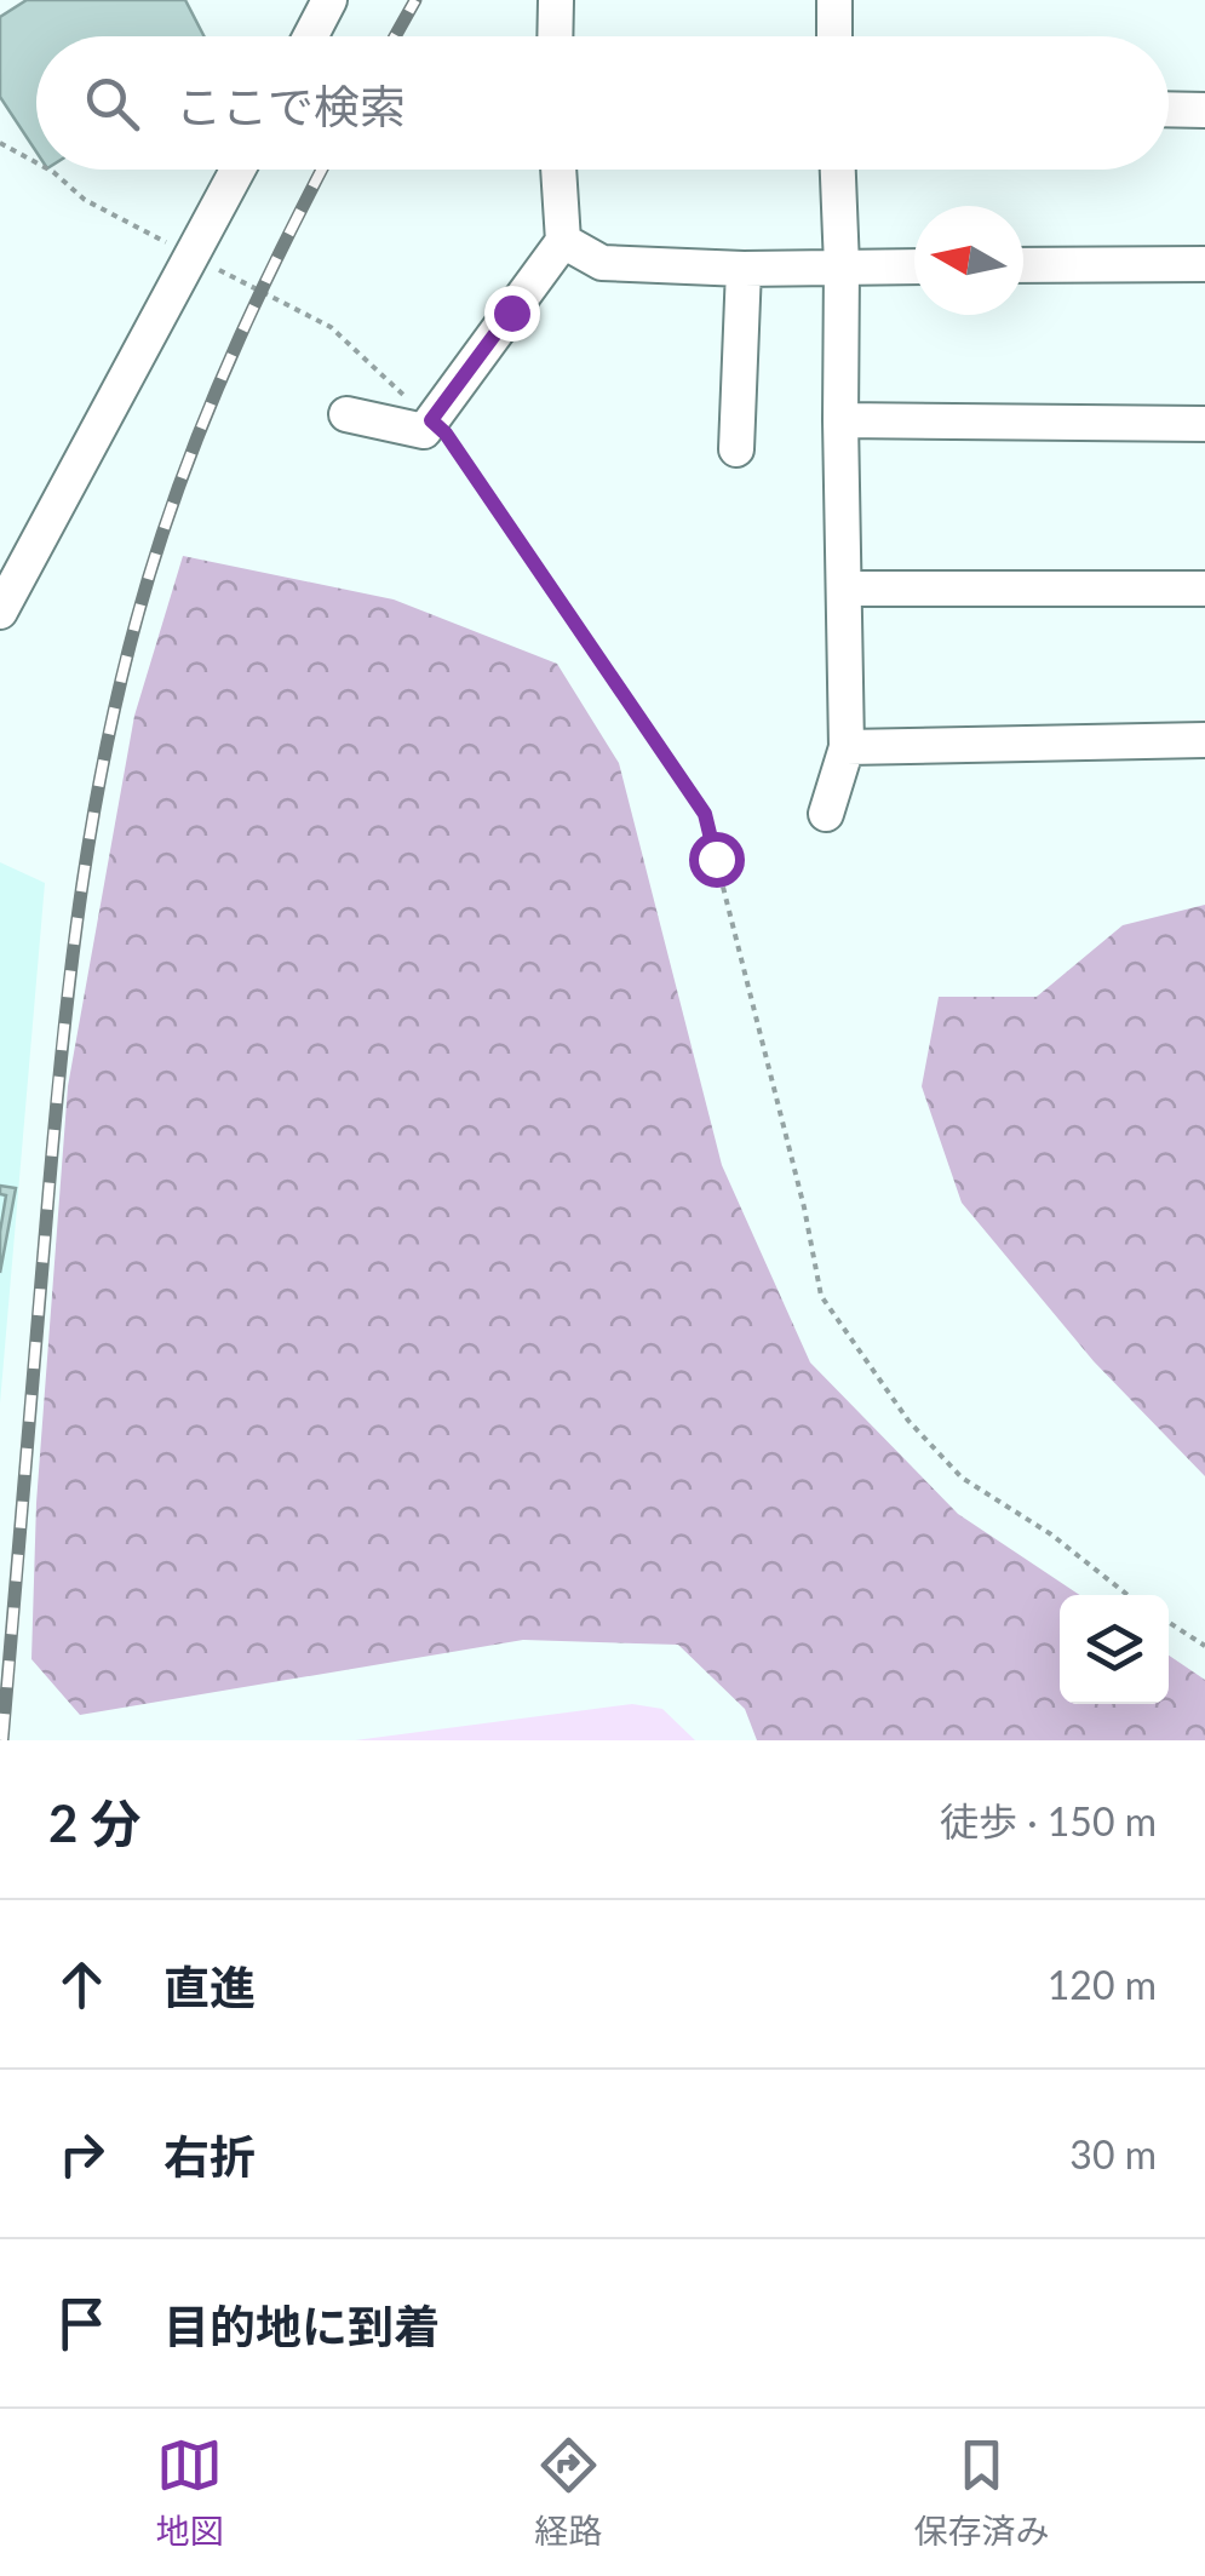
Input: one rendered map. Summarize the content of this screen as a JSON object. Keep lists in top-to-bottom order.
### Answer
{
  "north": "left",
  "page": {
    "search": "ここで検索",
    "heading": ["2 分", "徒歩 · 150 m"],
    "list": [
      ["直進", "120 m"],
      ["右折", "30 m"],
      "目的地に到着"
    ],
    "nav": ["地図", "経路", "保存済み"]
  }
}
